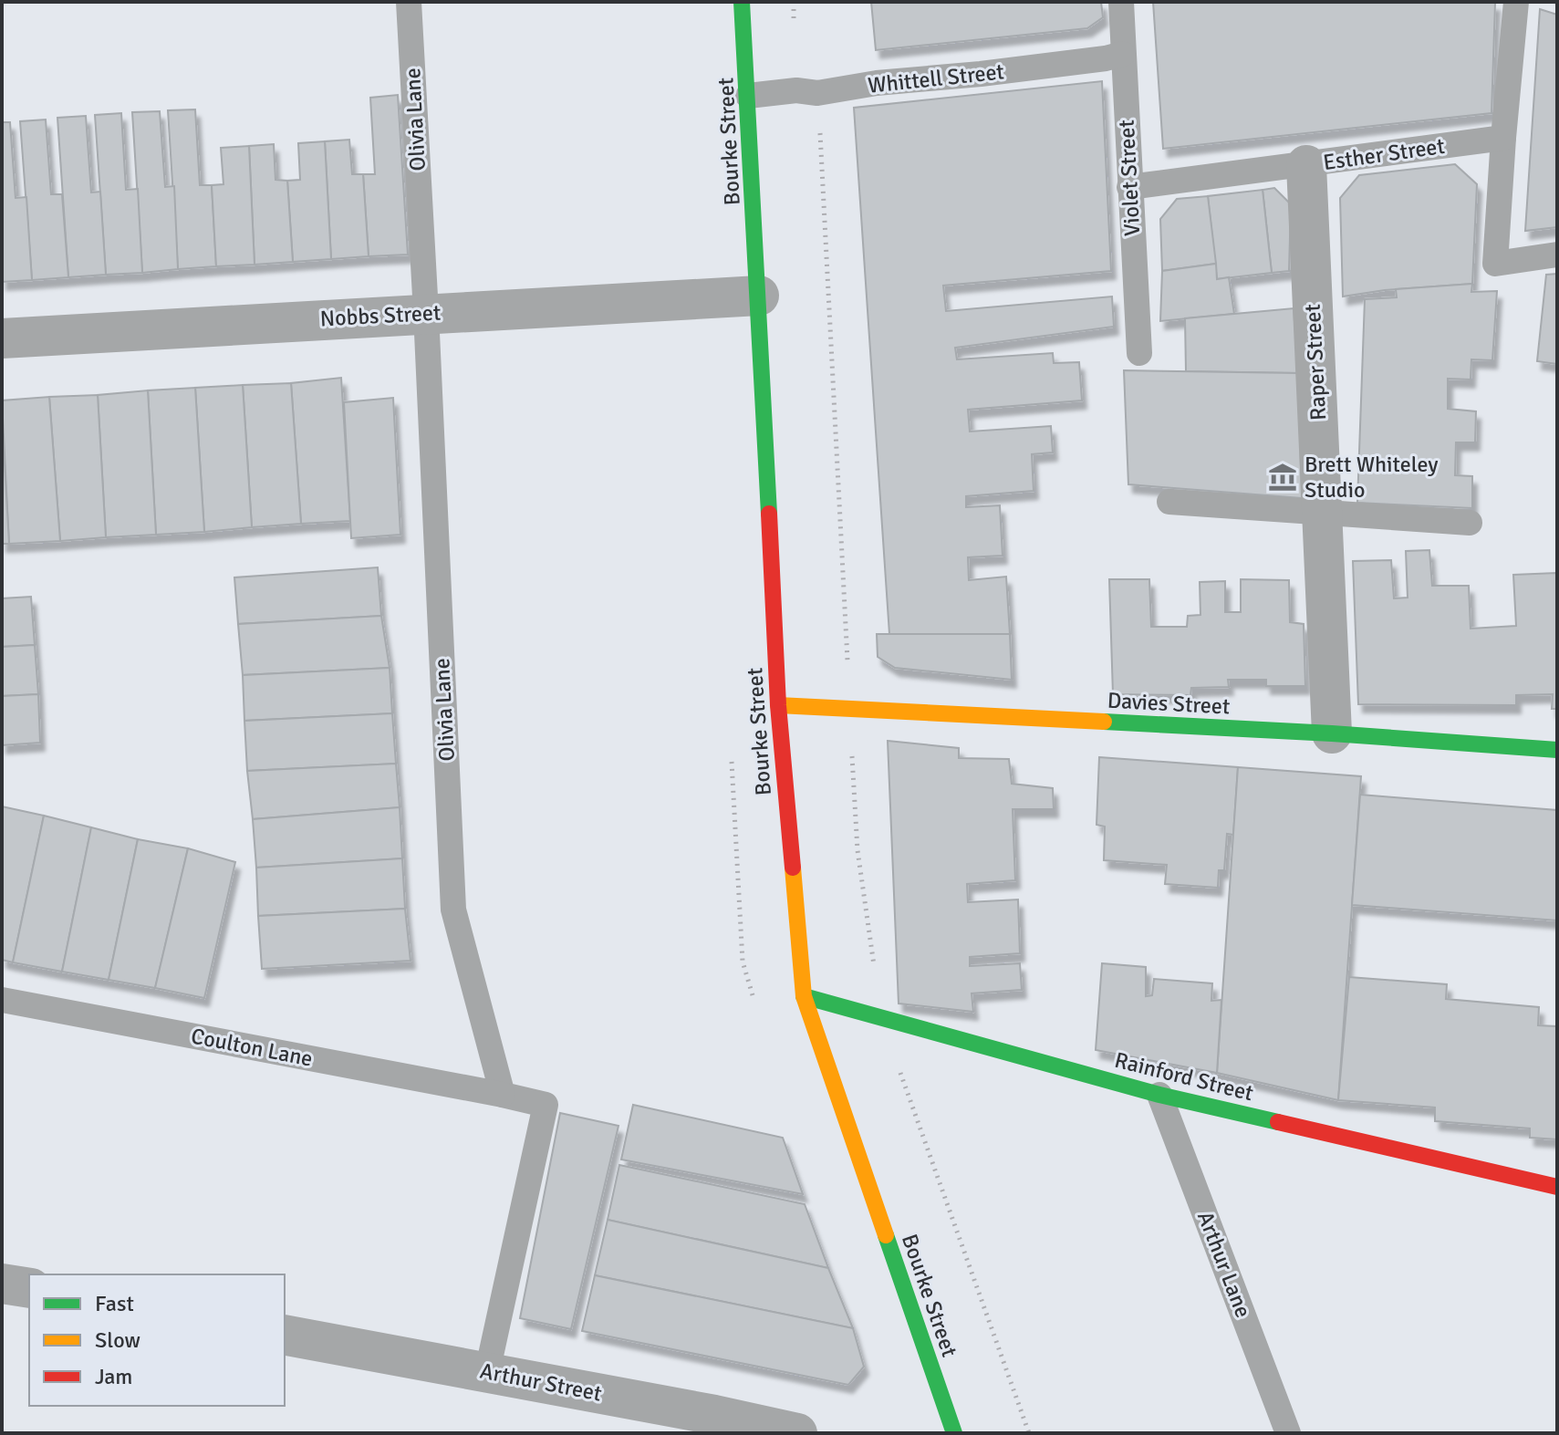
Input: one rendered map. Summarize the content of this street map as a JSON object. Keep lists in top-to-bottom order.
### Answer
{
  "streets": {
    "street": [
      "Bourke Street",
      "Nobbs Street",
      "Raper Street",
      "Davies Street",
      "Rainford Street",
      "Arthur Street"
    ],
    "lane": [
      "Whittell Street",
      "Olivia Lane",
      "Esther Street",
      "Violet Street",
      "Coulton Lane",
      "Arthur Lane"
    ]
  },
  "crossings": [
    ["Whittell Street", "Bourke Street"],
    ["Whittell Street", "Violet Street"],
    ["Olivia Lane", "Nobbs Street"],
    ["Olivia Lane", "Coulton Lane"],
    ["Bourke Street", "Nobbs Street"],
    ["Bourke Street", "Davies Street"],
    ["Bourke Street", "Rainford Street"],
    ["Esther Street", "Violet Street"],
    ["Esther Street", "Raper Street"],
    ["Raper Street", "Davies Street"],
    ["Rainford Street", "Arthur Lane"]
  ],
  "places": {
    "museum": ["Brett Whiteley Studio"]
  },
  "legend": ["Fast", "Slow", "Jam"]
}
